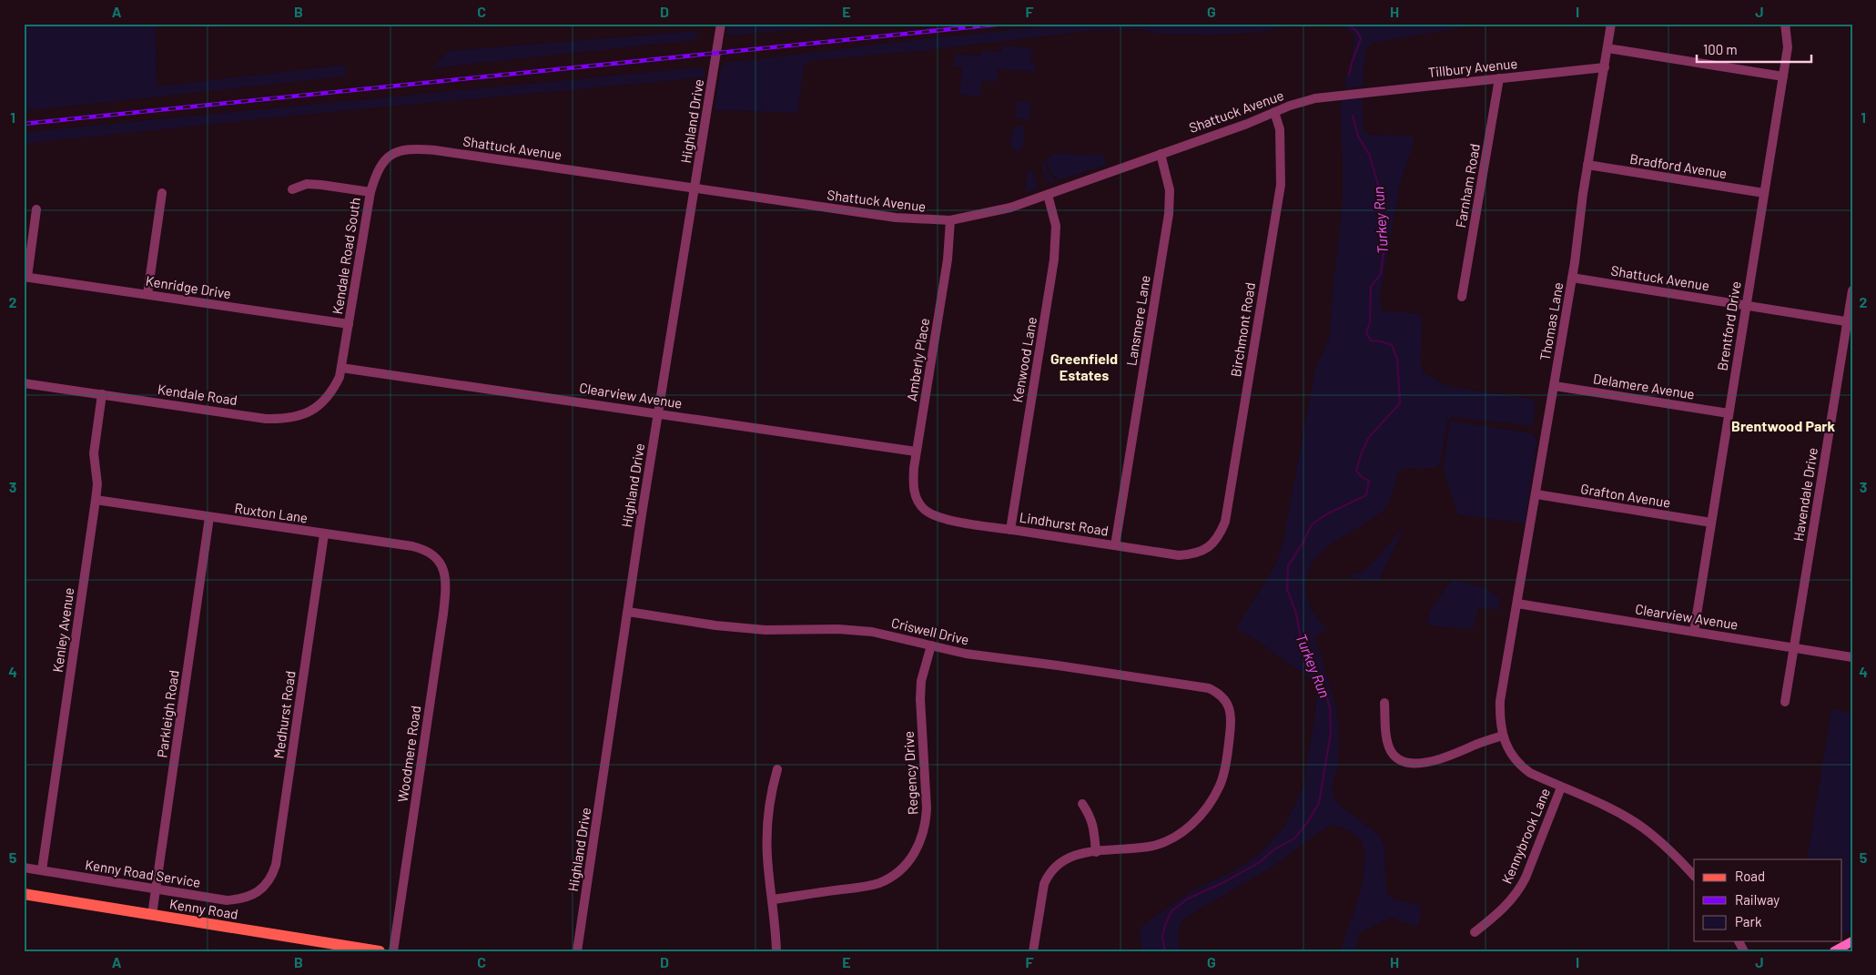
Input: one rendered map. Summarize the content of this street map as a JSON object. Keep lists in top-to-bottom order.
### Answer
{
  "streets": {
    "main road": ["Kenny Road"],
    "street": [
      "Tillbury Avenue",
      "Shattuck Avenue",
      "Highland Drive",
      "Bradford Avenue",
      "Farnham Road",
      "Kendale Road South",
      "Kenridge Drive",
      "Lansmere Lane",
      "Thomas Lane",
      "Brentford Drive",
      "Birchmont Road",
      "Amberly Place",
      "Kenwood Lane",
      "Delamere Avenue",
      "Kendale Road",
      "Clearview Avenue",
      "Havendale Drive",
      "Grafton Avenue",
      "Ruxton Lane",
      "Lindhurst Road",
      "Kenley Avenue",
      "Criswell Drive",
      "Parkleigh Road",
      "Medhurst Road",
      "Woodmere Road",
      "Regency Drive",
      "Kennybrook Lane",
      "Kenny Road Service"
    ]
  },
  "crossings": [
    ["Tillbury Avenue", "Shattuck Avenue"],
    ["Tillbury Avenue", "Farnham Road"],
    ["Tillbury Avenue", "Thomas Lane"],
    ["Shattuck Avenue", "Highland Drive"],
    ["Shattuck Avenue", "Kendale Road South"],
    ["Shattuck Avenue", "Lansmere Lane"],
    ["Shattuck Avenue", "Thomas Lane"],
    ["Shattuck Avenue", "Brentford Drive"],
    ["Shattuck Avenue", "Birchmont Road"],
    ["Shattuck Avenue", "Amberly Place"],
    ["Shattuck Avenue", "Kenwood Lane"],
    ["Shattuck Avenue", "Havendale Drive"],
    ["Highland Drive", "Clearview Avenue"],
    ["Highland Drive", "Criswell Drive"],
    ["Bradford Avenue", "Thomas Lane"],
    ["Bradford Avenue", "Brentford Drive"],
    ["Kendale Road South", "Kenridge Drive"],
    ["Kendale Road South", "Kendale Road"],
    ["Kendale Road South", "Clearview Avenue"],
    ["Lansmere Lane", "Lindhurst Road"],
    ["Thomas Lane", "Delamere Avenue"],
    ["Thomas Lane", "Clearview Avenue"],
    ["Thomas Lane", "Grafton Avenue"],
    ["Thomas Lane", "Kennybrook Lane"],
    ["Brentford Drive", "Delamere Avenue"],
    ["Brentford Drive", "Clearview Avenue"],
    ["Brentford Drive", "Grafton Avenue"],
    ["Birchmont Road", "Lindhurst Road"],
    ["Amberly Place", "Clearview Avenue"],
    ["Amberly Place", "Lindhurst Road"],
    ["Kenwood Lane", "Lindhurst Road"],
    ["Kendale Road", "Clearview Avenue"],
    ["Kendale Road", "Kenley Avenue"],
    ["Clearview Avenue", "Havendale Drive"],
    ["Ruxton Lane", "Kenley Avenue"],
    ["Ruxton Lane", "Parkleigh Road"],
    ["Ruxton Lane", "Medhurst Road"],
    ["Ruxton Lane", "Woodmere Road"],
    ["Kenley Avenue", "Kenny Road Service"],
    ["Criswell Drive", "Regency Drive"],
    ["Parkleigh Road", "Kenny Road Service"],
    ["Parkleigh Road", "Kenny Road"],
    ["Medhurst Road", "Kenny Road Service"]
  ],
  "districts": ["Greenfield Estates", "Brentwood Park"],
  "water": ["Turkey Run"],
  "legend": ["Road", "Railway", "Park"],
  "scale_bar": "100 m",
  "grid": {
    "columns": [
      "A",
      "B",
      "C",
      "D",
      "E",
      "F",
      "G",
      "H",
      "I",
      "J"
    ],
    "rows": [
      "1",
      "2",
      "3",
      "4",
      "5"
    ]
  }
}
